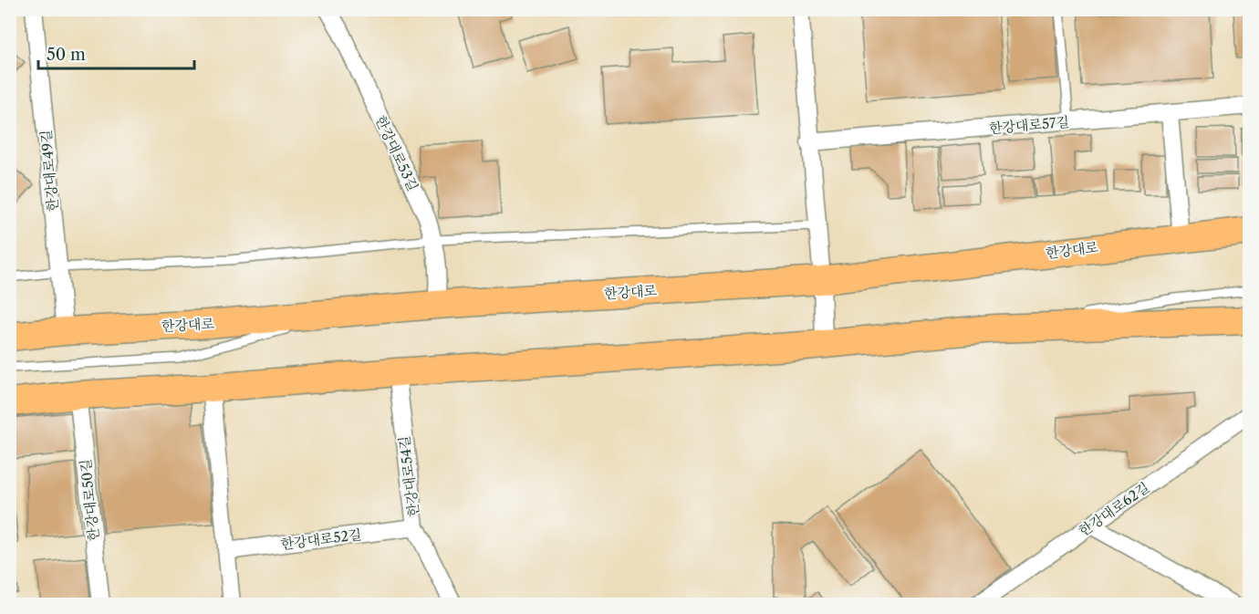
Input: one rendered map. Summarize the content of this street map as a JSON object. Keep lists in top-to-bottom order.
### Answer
{
  "streets": {
    "main road": ["한강대로"],
    "street": [
      "한강대로57길",
      "한강대로53길",
      "한강대로49길",
      "한강대로54길",
      "한강대로50길",
      "한강대로62길",
      "한강대로52길"
    ]
  },
  "crossings": [
    ["한강대로53길", "한강대로"],
    ["한강대로49길", "한강대로"],
    ["한강대로54길", "한강대로52길"]
  ],
  "scale_bar": "50 m"
}
